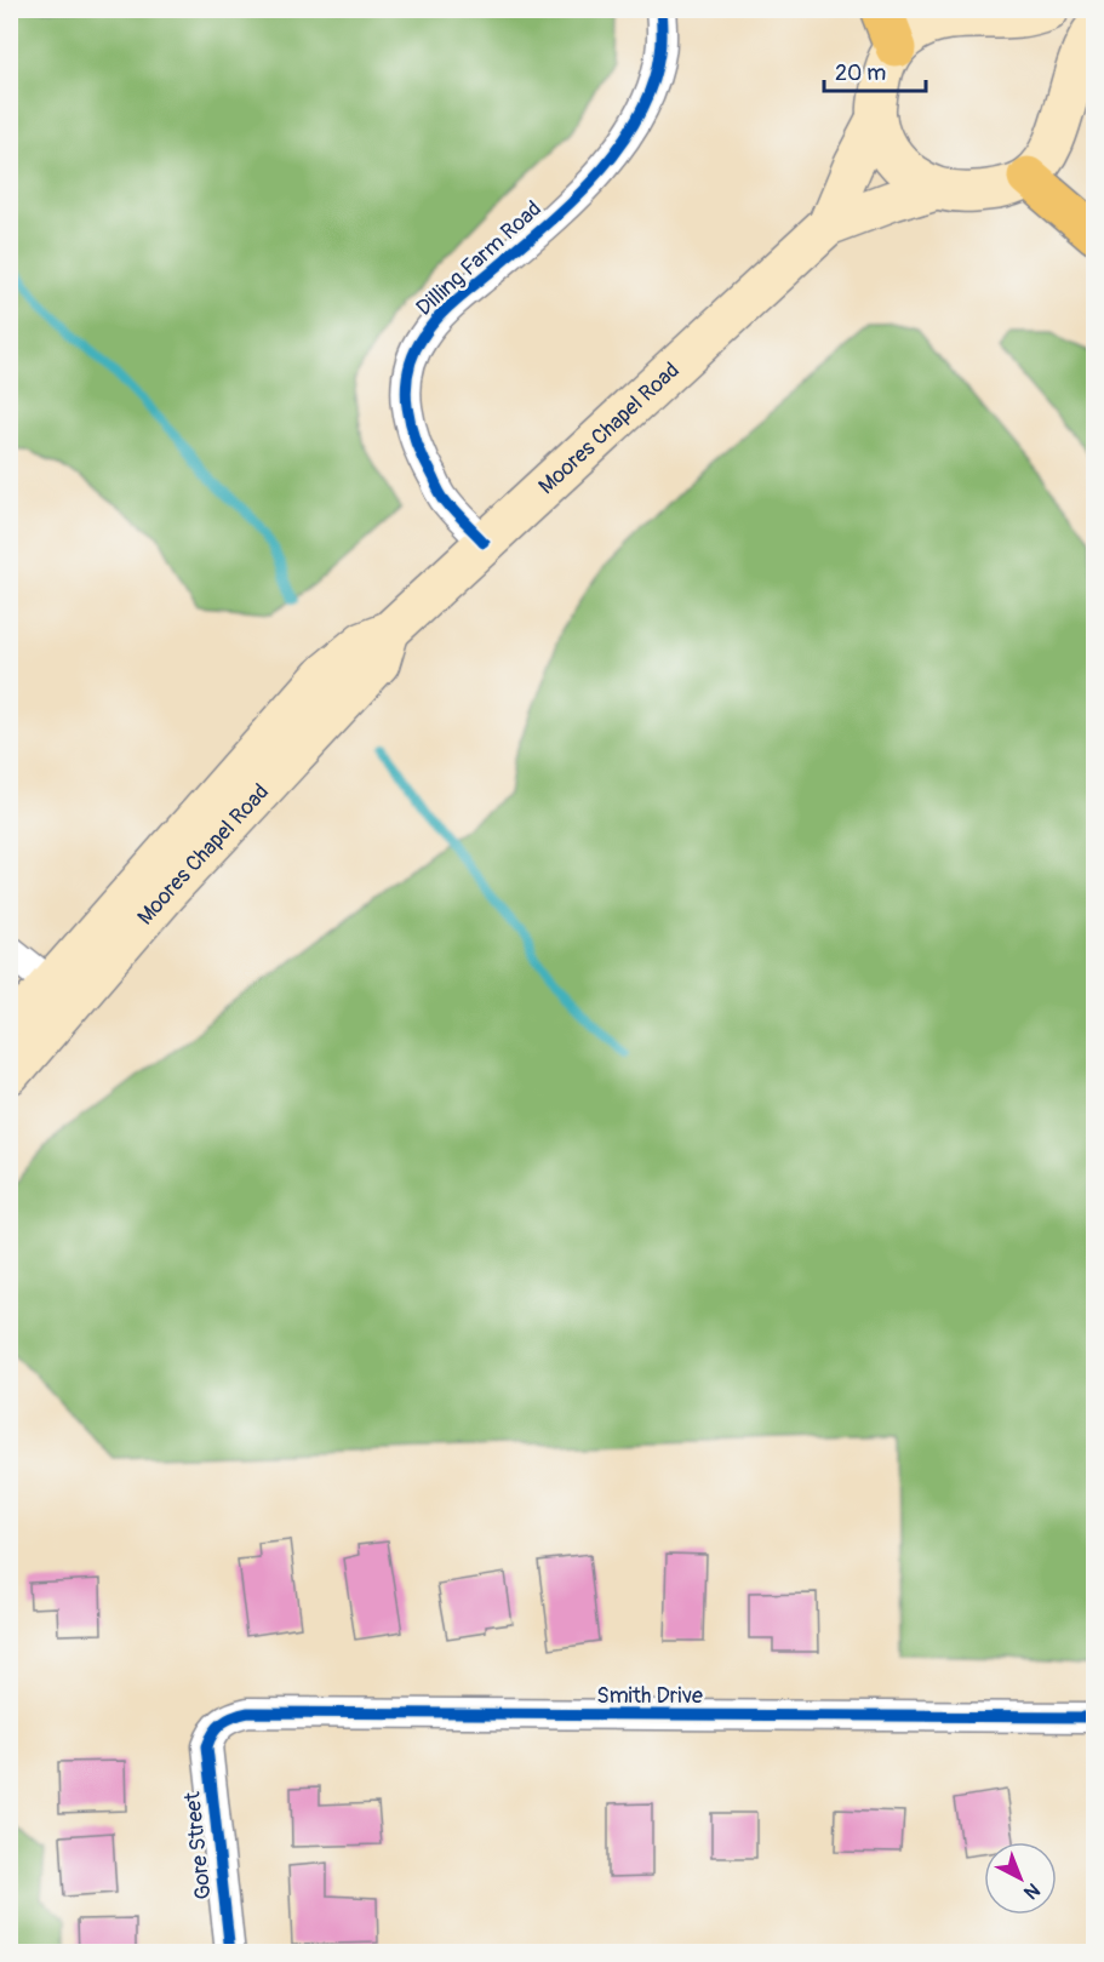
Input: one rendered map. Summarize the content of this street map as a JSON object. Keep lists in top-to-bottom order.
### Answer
{
  "streets": {
    "main road": ["Moores Chapel Road"],
    "street": ["Dilling Farm Road", "Smith Drive", "Gore Street"]
  },
  "crossings": [
    ["Dilling Farm Road", "Moores Chapel Road"],
    ["Smith Drive", "Gore Street"]
  ],
  "scale_bar": "20 m",
  "north": "bottom right"
}
